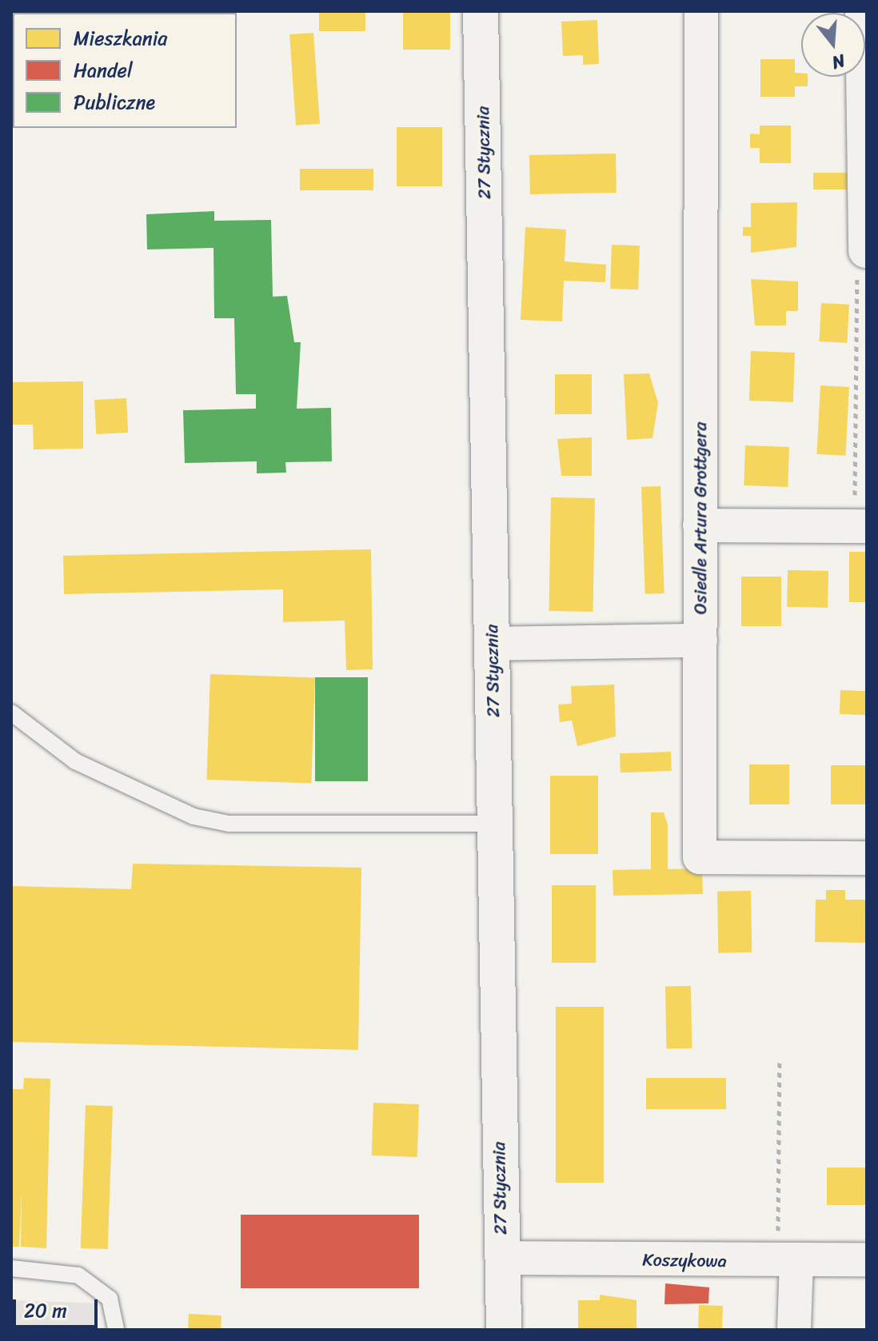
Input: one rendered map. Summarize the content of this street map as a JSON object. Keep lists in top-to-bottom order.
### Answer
{
  "streets": {
    "main road": ["27 Stycznia"],
    "street": ["Osiedle Artura Grottgera", "Koszykowa"]
  },
  "crossings": [
    ["27 Stycznia", "Koszykowa"]
  ],
  "legend": ["Mieszkania", "Handel", "Publiczne"],
  "scale_bar": "20 m",
  "north": "bottom"
}
